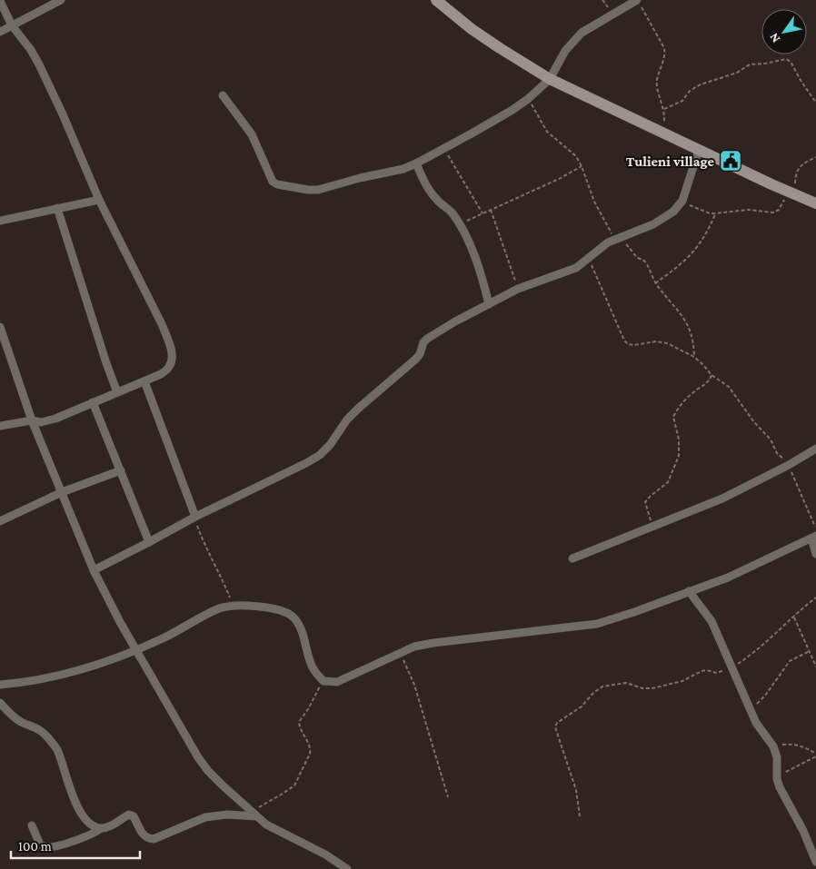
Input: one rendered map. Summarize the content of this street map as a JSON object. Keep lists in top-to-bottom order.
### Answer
{
  "places": {
    "public building": ["Tulieni village"]
  },
  "scale_bar": "100 m",
  "north": "bottom left"
}
